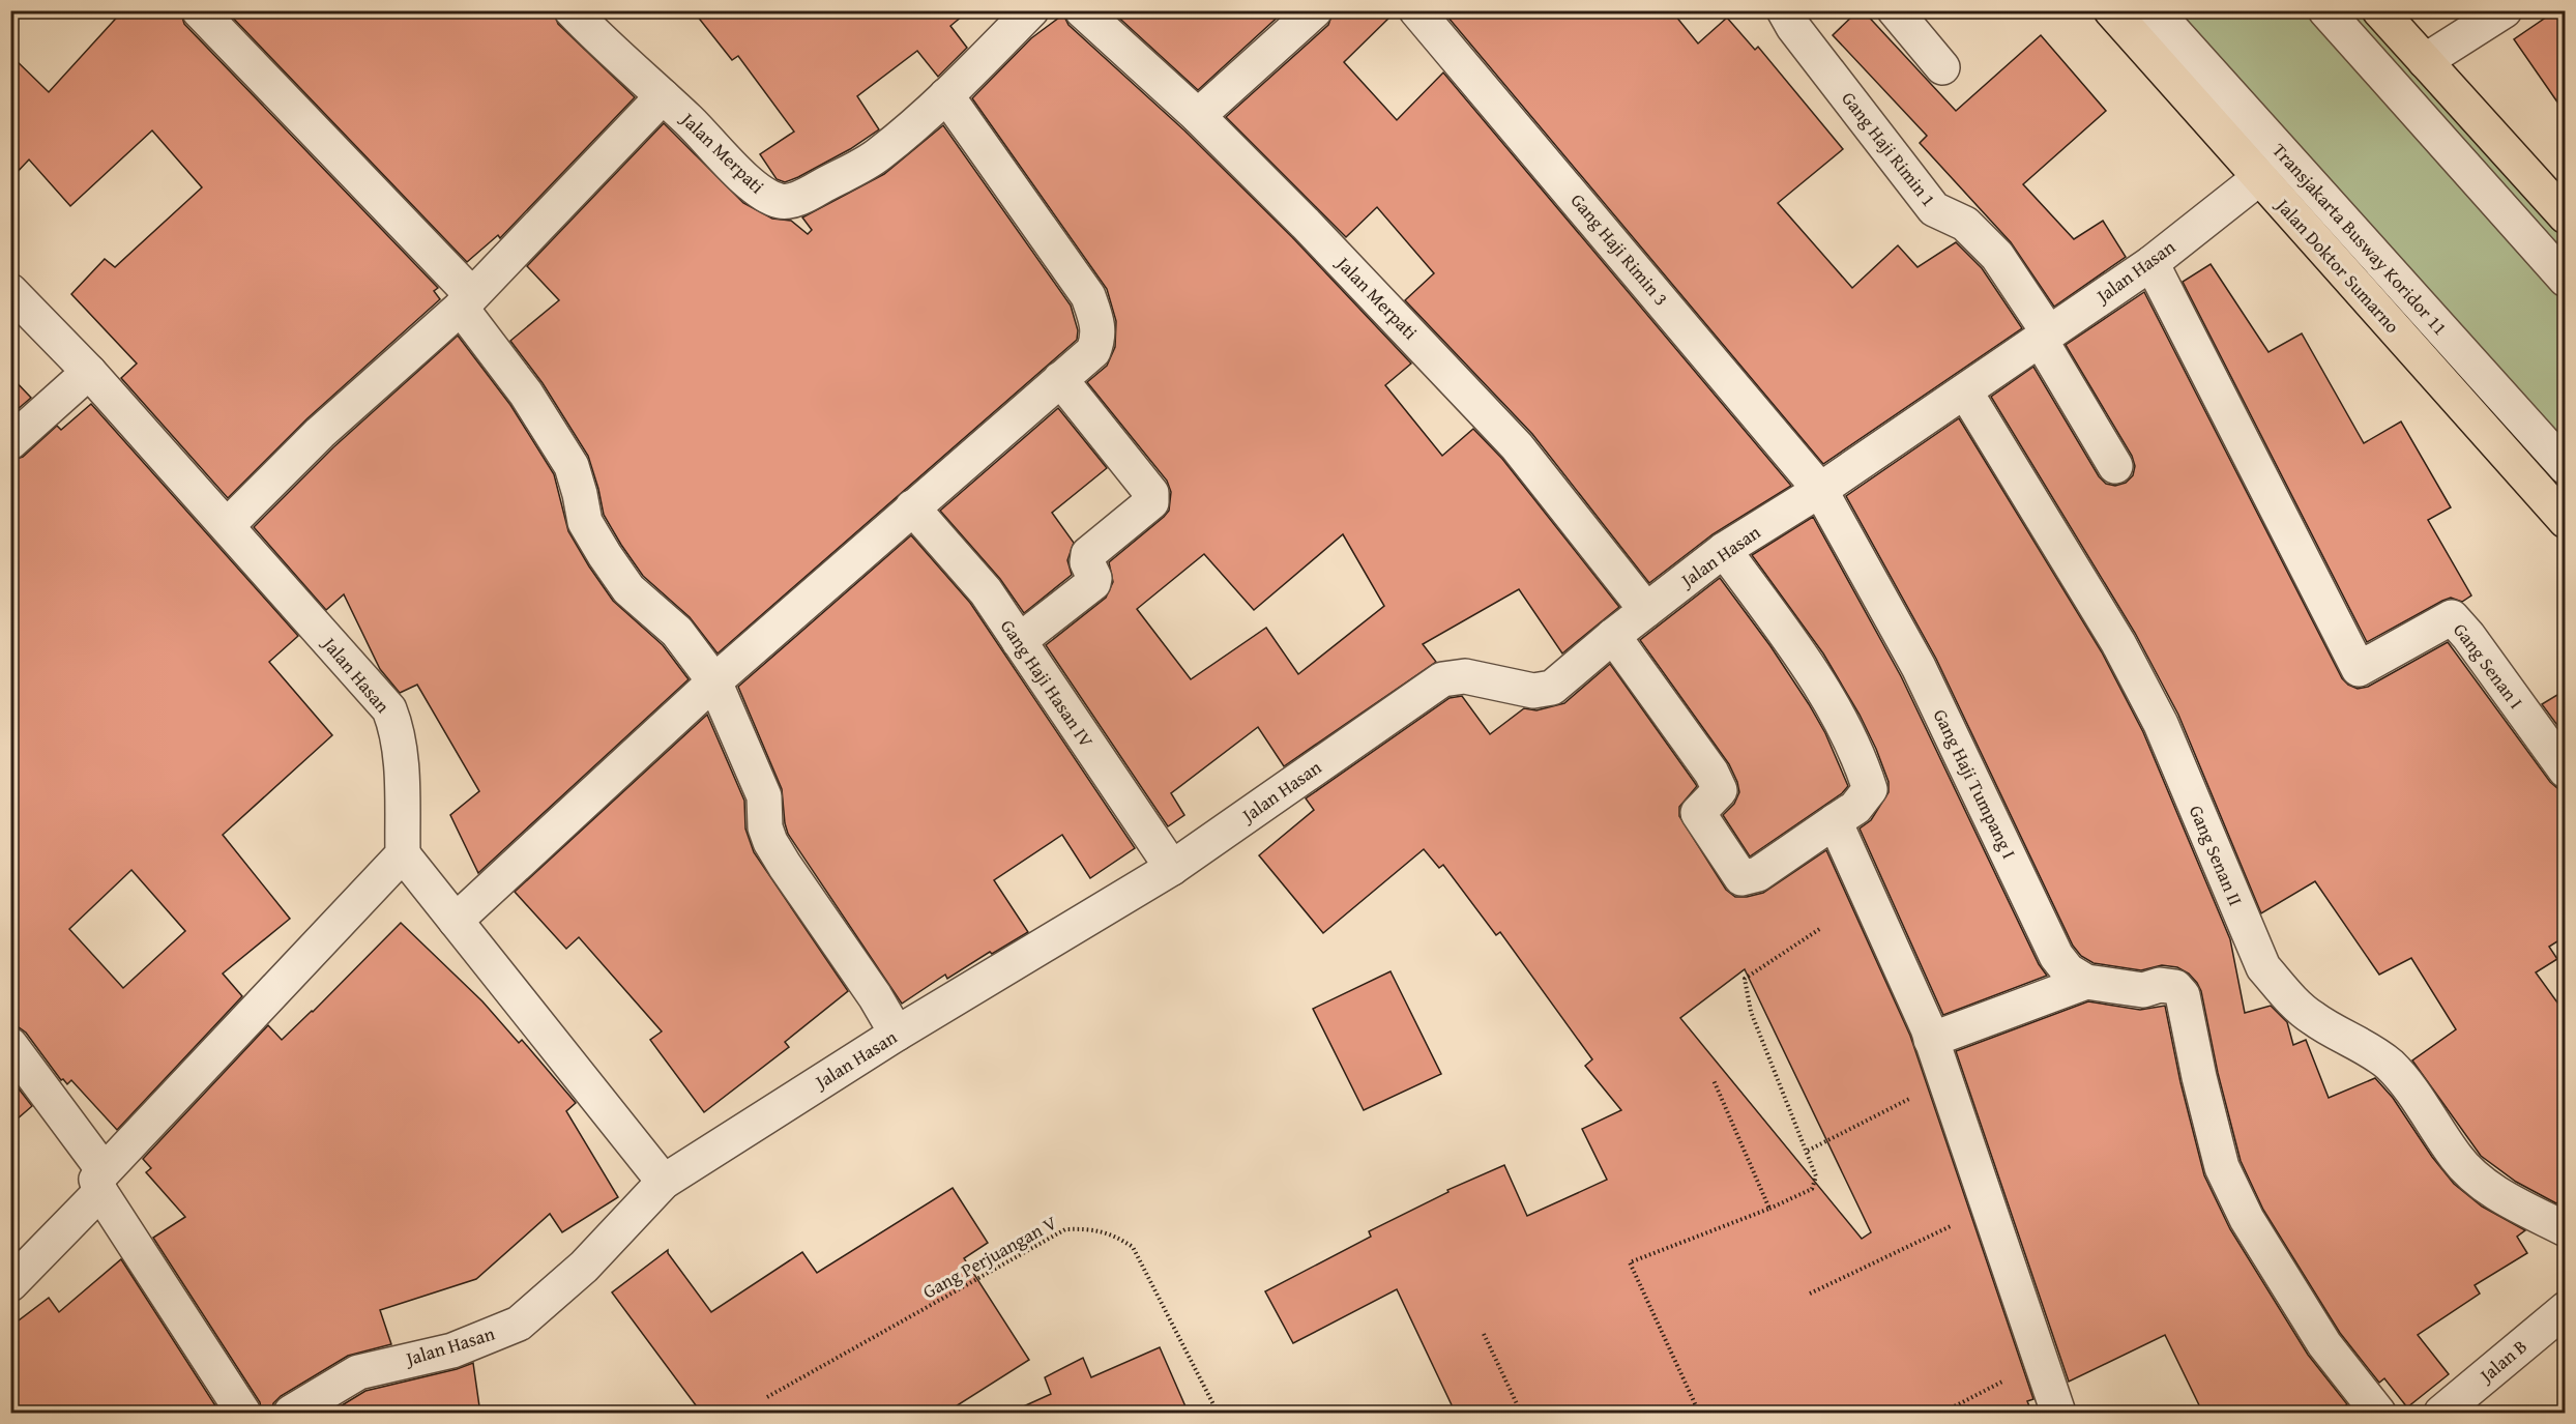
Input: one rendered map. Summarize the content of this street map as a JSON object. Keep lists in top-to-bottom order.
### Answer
{
  "streets": {
    "main road": ["Jalan Doktor Sumarno"],
    "street": [
      "Gang Haji Rimin 1",
      "Jalan Merpati",
      "Transjakarta Busway Koridor 11",
      "Gang Haji Rimin 3",
      "Jalan Hasan",
      "Gang Senan I",
      "Gang Haji Hasan IV",
      "Gang Haji Tumpang I",
      "Gang Senan II",
      "Jalan B"
    ],
    "path": ["Gang Perjuangan V"]
  },
  "crossings": [
    ["Gang Haji Rimin 1", "Jalan Hasan"],
    ["Jalan Merpati", "Jalan Hasan"],
    ["Gang Haji Rimin 3", "Jalan Hasan"],
    ["Gang Haji Rimin 3", "Gang Haji Tumpang I"],
    ["Jalan Doktor Sumarno", "Jalan Hasan"],
    ["Jalan Hasan", "Gang Senan I"],
    ["Jalan Hasan", "Gang Haji Hasan IV"],
    ["Jalan Hasan", "Gang Haji Tumpang I"],
    ["Jalan Hasan", "Gang Senan II"]
  ]
}
